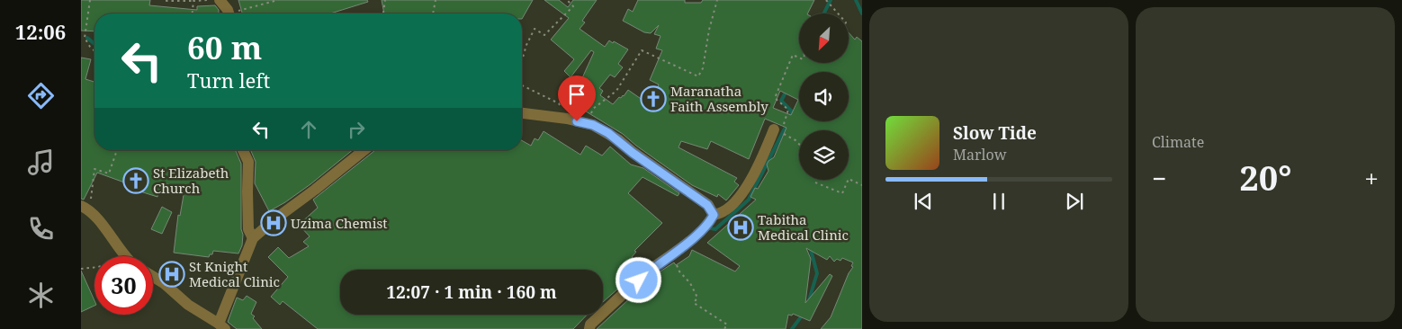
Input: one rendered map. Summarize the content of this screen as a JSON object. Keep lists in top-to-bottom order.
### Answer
{
  "places": {
    "church": ["Maranatha Faith Assembly", "St Elizabeth Church"],
    "hospital": ["Uzima Chemist", "Tabitha Medical Clinic", "St Knight Medical Clinic"]
  },
  "north": "bottom left",
  "page": {
    "tabs": "12:06",
    "tile": "Climate",
    "turn": ["60 m", "Turn left"],
    "song": ["Slow Tide", "Marlow"],
    "heat": ["−", "20°", "+"],
    "limit": "30",
    "trip": "12:07 · 1 min · 160 m"
  }
}
